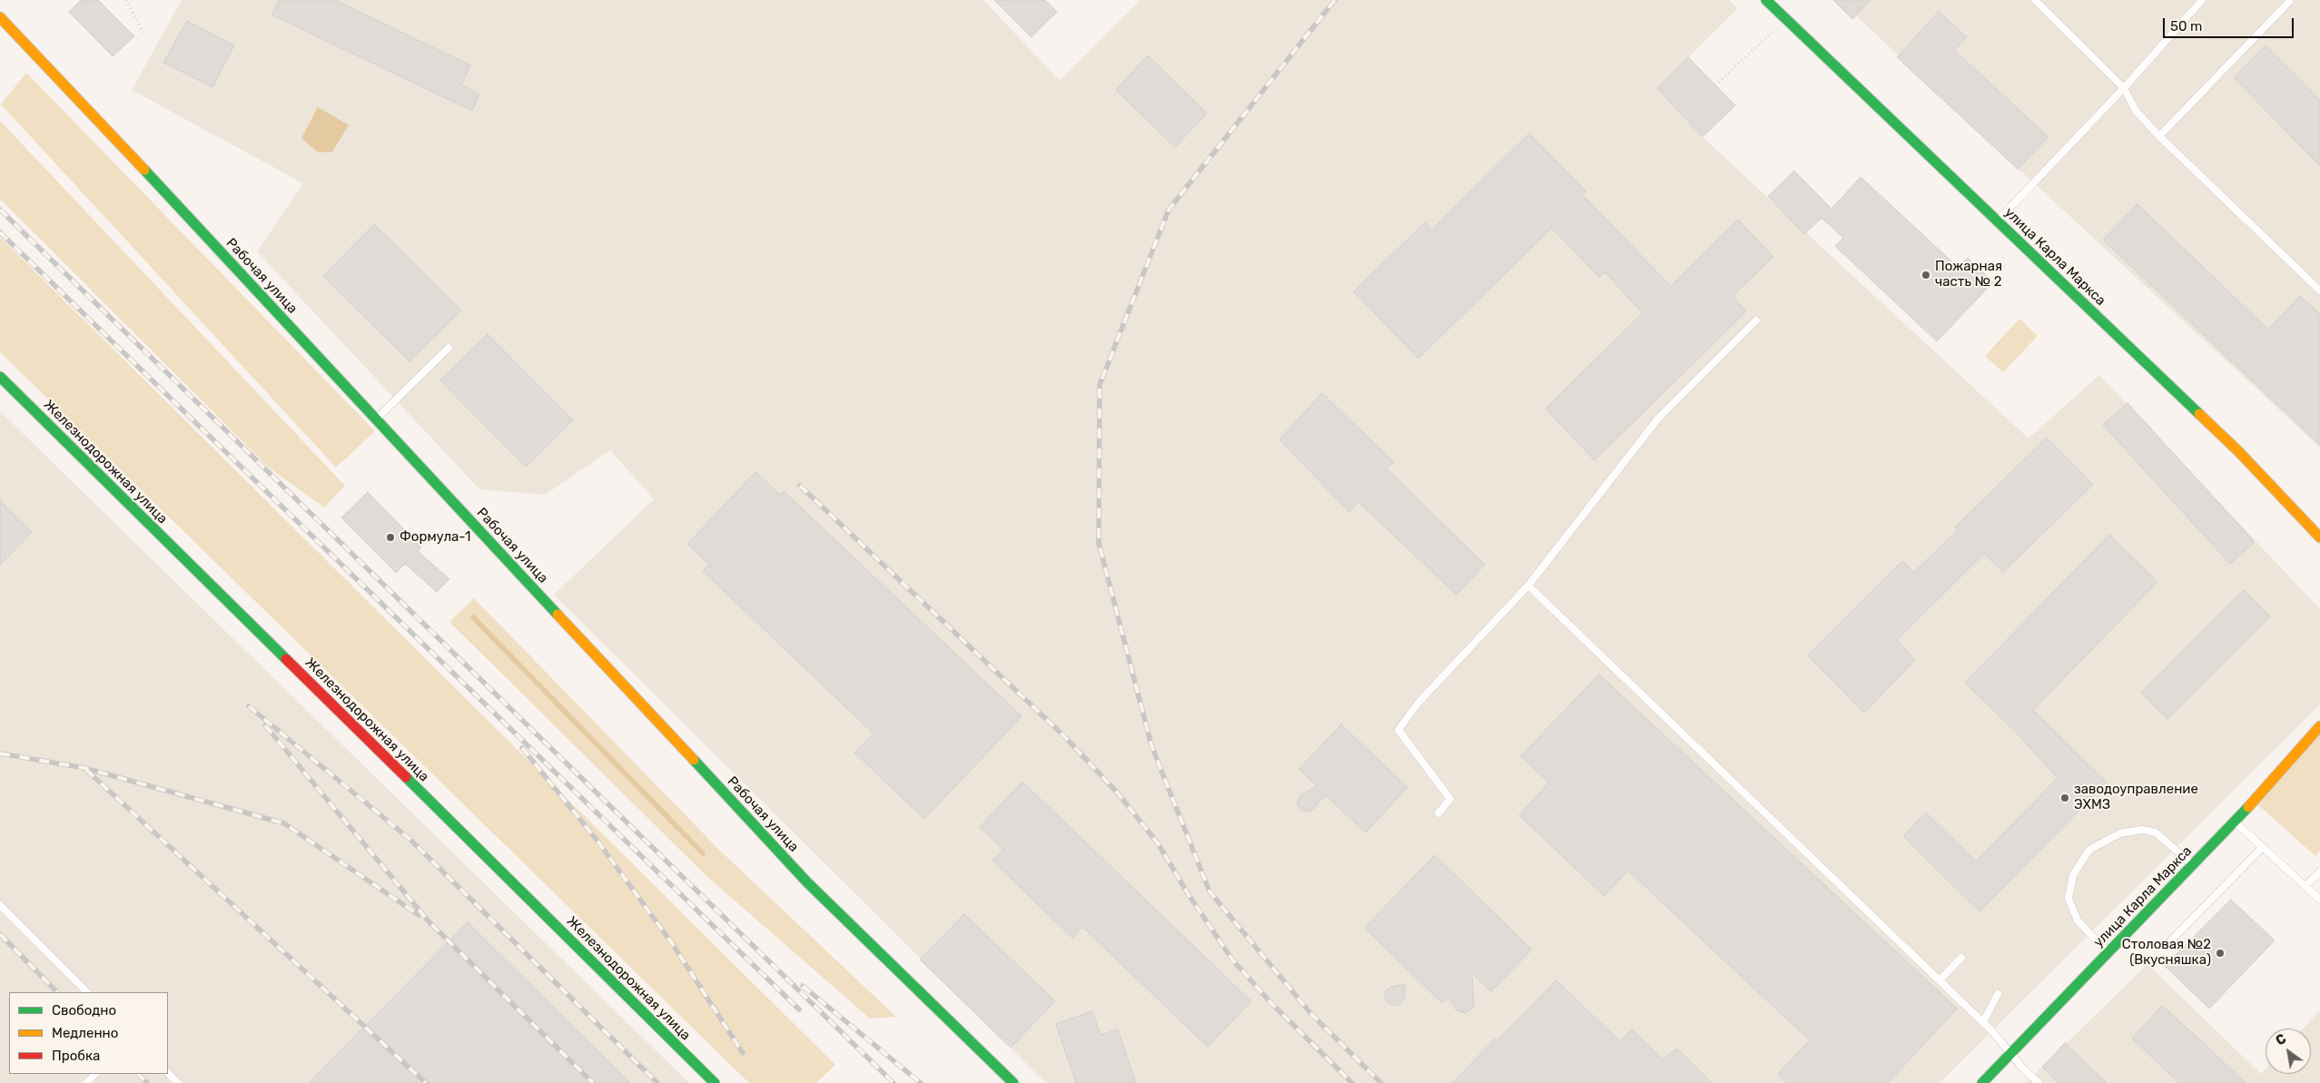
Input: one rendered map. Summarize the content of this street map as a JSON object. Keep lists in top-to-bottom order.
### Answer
{
  "streets": {
    "street": ["улица Карла Маркса", "Рабочая улица", "Железнодорожная улица"]
  },
  "places": [
    "Пожарная часть № 2",
    "Формула-1",
    "заводоуправление ЭХМЗ",
    "Столовая №2 (Вкусняшка)"
  ],
  "legend": ["Свободно", "Медленно", "Пробка"],
  "scale_bar": "50 m",
  "north": "top left"
}
